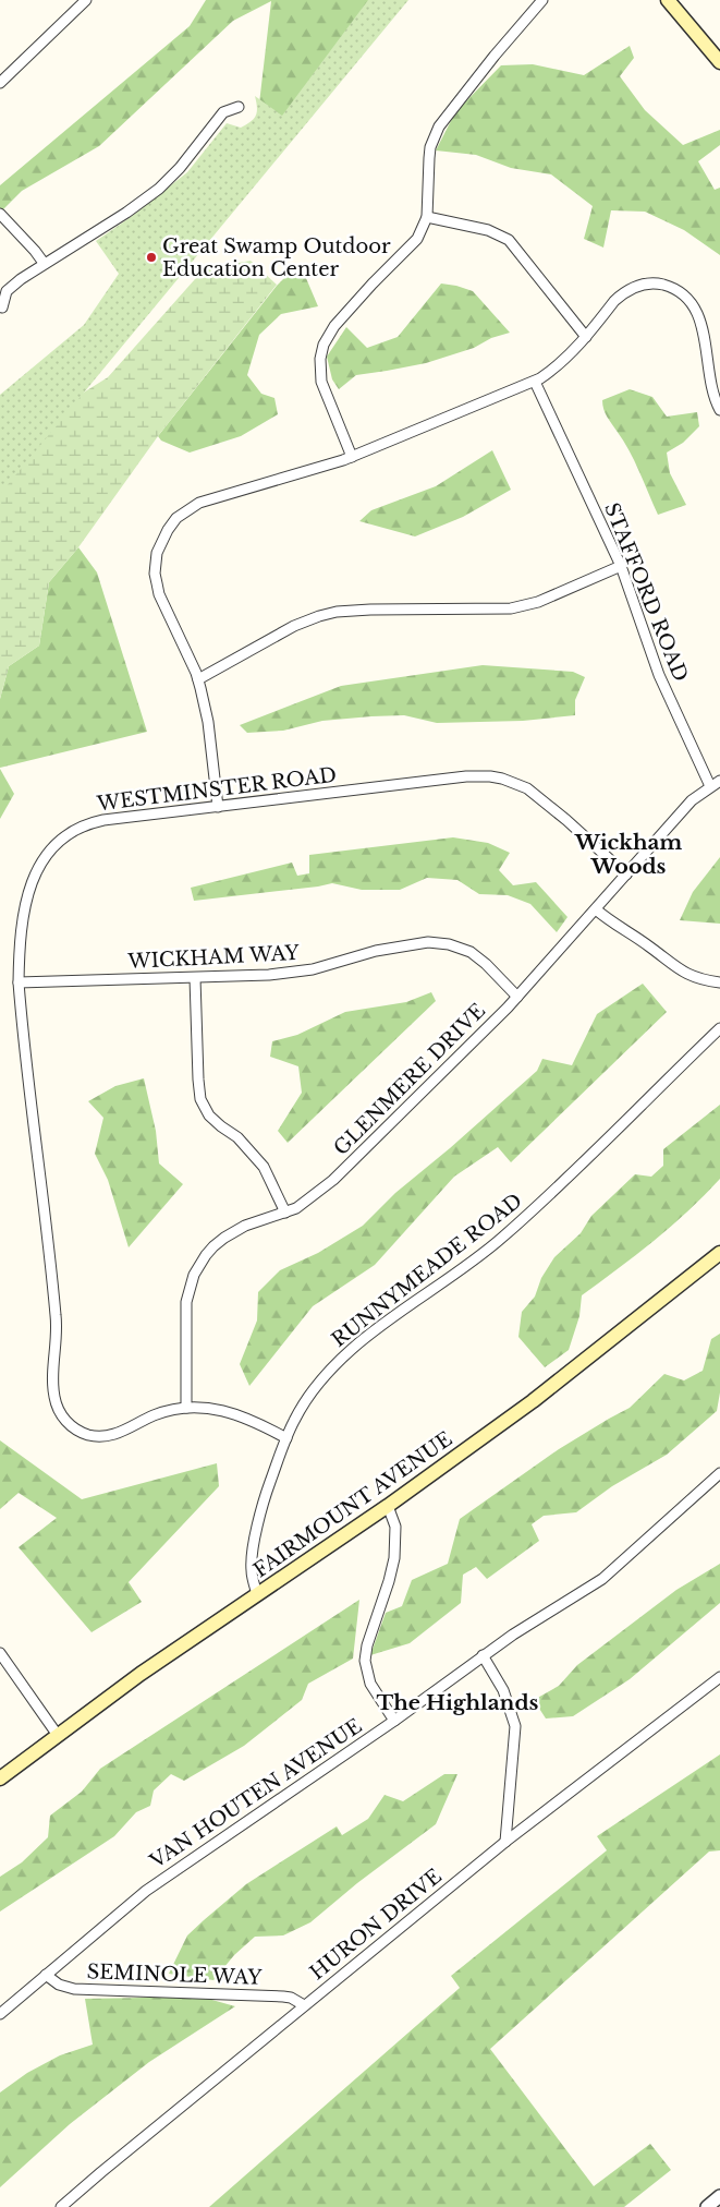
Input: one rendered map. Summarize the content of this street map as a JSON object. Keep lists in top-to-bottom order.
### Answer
{
  "streets": {
    "main road": ["FAIRMOUNT AVENUE"],
    "street": [
      "STAFFORD ROAD",
      "WESTMINSTER ROAD",
      "WICKHAM WAY",
      "GLENMERE DRIVE",
      "RUNNYMEADE ROAD",
      "VAN HOUTEN AVENUE",
      "HURON DRIVE",
      "SEMINOLE WAY"
    ]
  },
  "crossings": [
    ["STAFFORD ROAD", "GLENMERE DRIVE"],
    ["WESTMINSTER ROAD", "WICKHAM WAY"],
    ["WESTMINSTER ROAD", "GLENMERE DRIVE"],
    ["WESTMINSTER ROAD", "RUNNYMEADE ROAD"],
    ["WICKHAM WAY", "GLENMERE DRIVE"],
    ["RUNNYMEADE ROAD", "FAIRMOUNT AVENUE"],
    ["VAN HOUTEN AVENUE", "SEMINOLE WAY"],
    ["HURON DRIVE", "SEMINOLE WAY"]
  ],
  "districts": ["Wickham Woods", "The Highlands"],
  "places": ["Great Swamp Outdoor Education Center"]
}
